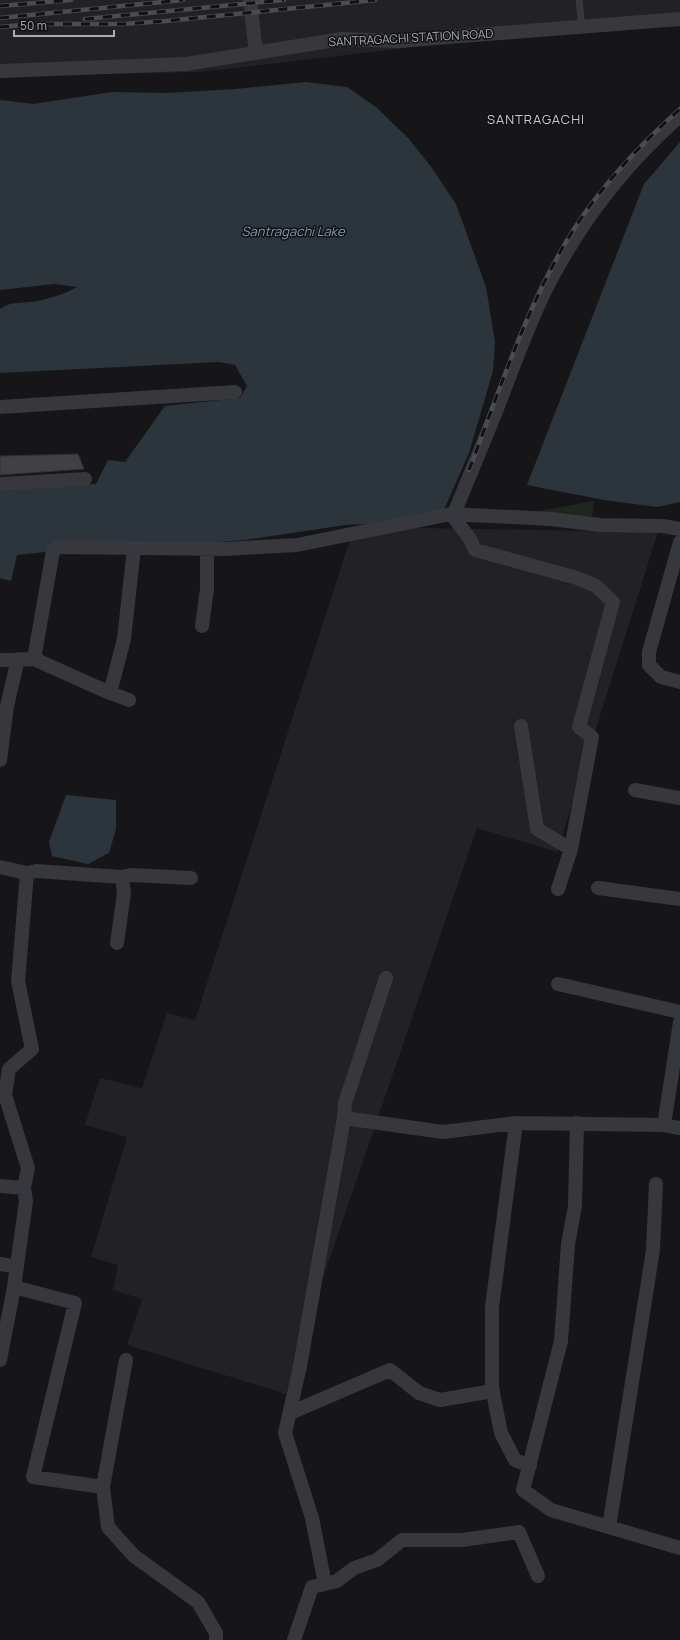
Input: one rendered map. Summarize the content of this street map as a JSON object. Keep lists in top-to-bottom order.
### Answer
{
  "streets": {
    "street": ["SANTRAGACHI STATION ROAD"]
  },
  "districts": ["SANTRAGACHI"],
  "water": ["Santragachi Lake"],
  "scale_bar": "50 m"
}
